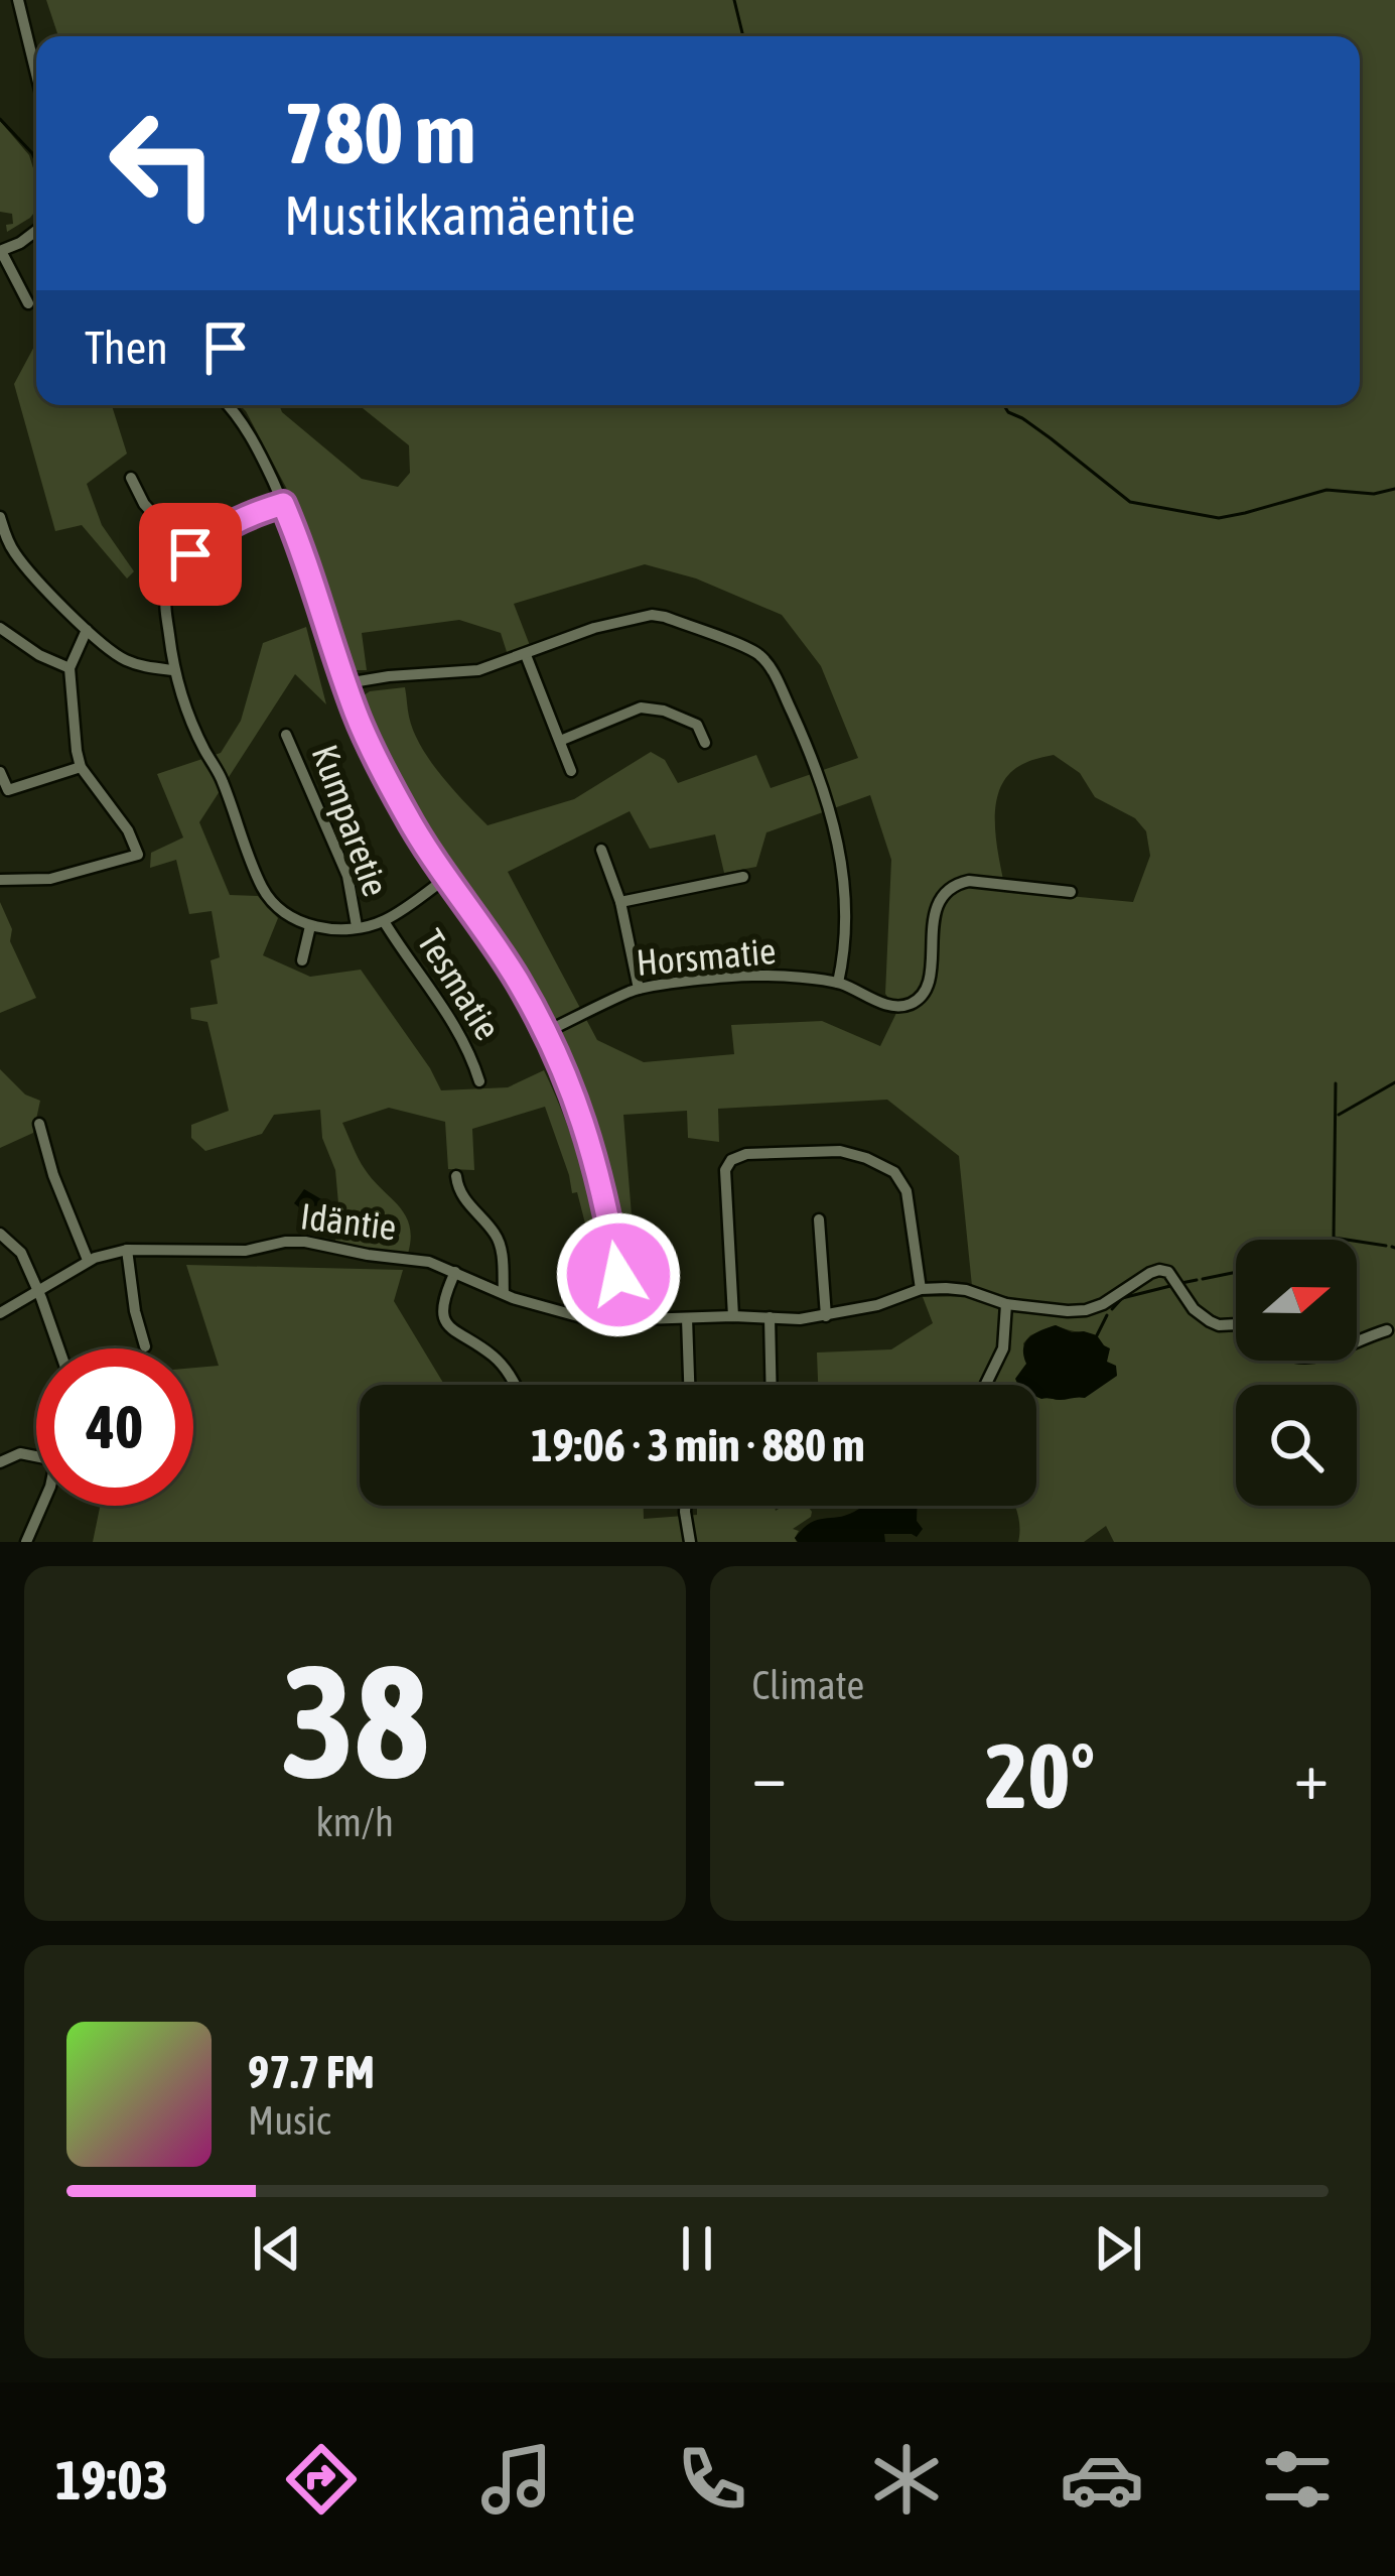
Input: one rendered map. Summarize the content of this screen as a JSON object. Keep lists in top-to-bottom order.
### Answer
{
  "streets": {
    "street": [
      "Kumparetie",
      "Horsmatie",
      "Tesmatie",
      "Idäntie"
    ]
  },
  "north": "right",
  "page": {
    "turn": ["780 m", "Mustikkamäentie"],
    "then": "Then",
    "limit": "40",
    "trip": "19:06 · 3 min · 880 m",
    "tile": [
      ["38", "km/h"],
      "Climate"
    ],
    "heat": ["−", "20°", "+"],
    "song": ["97.7 FM", "Music"],
    "tabs": "19:03"
  }
}
